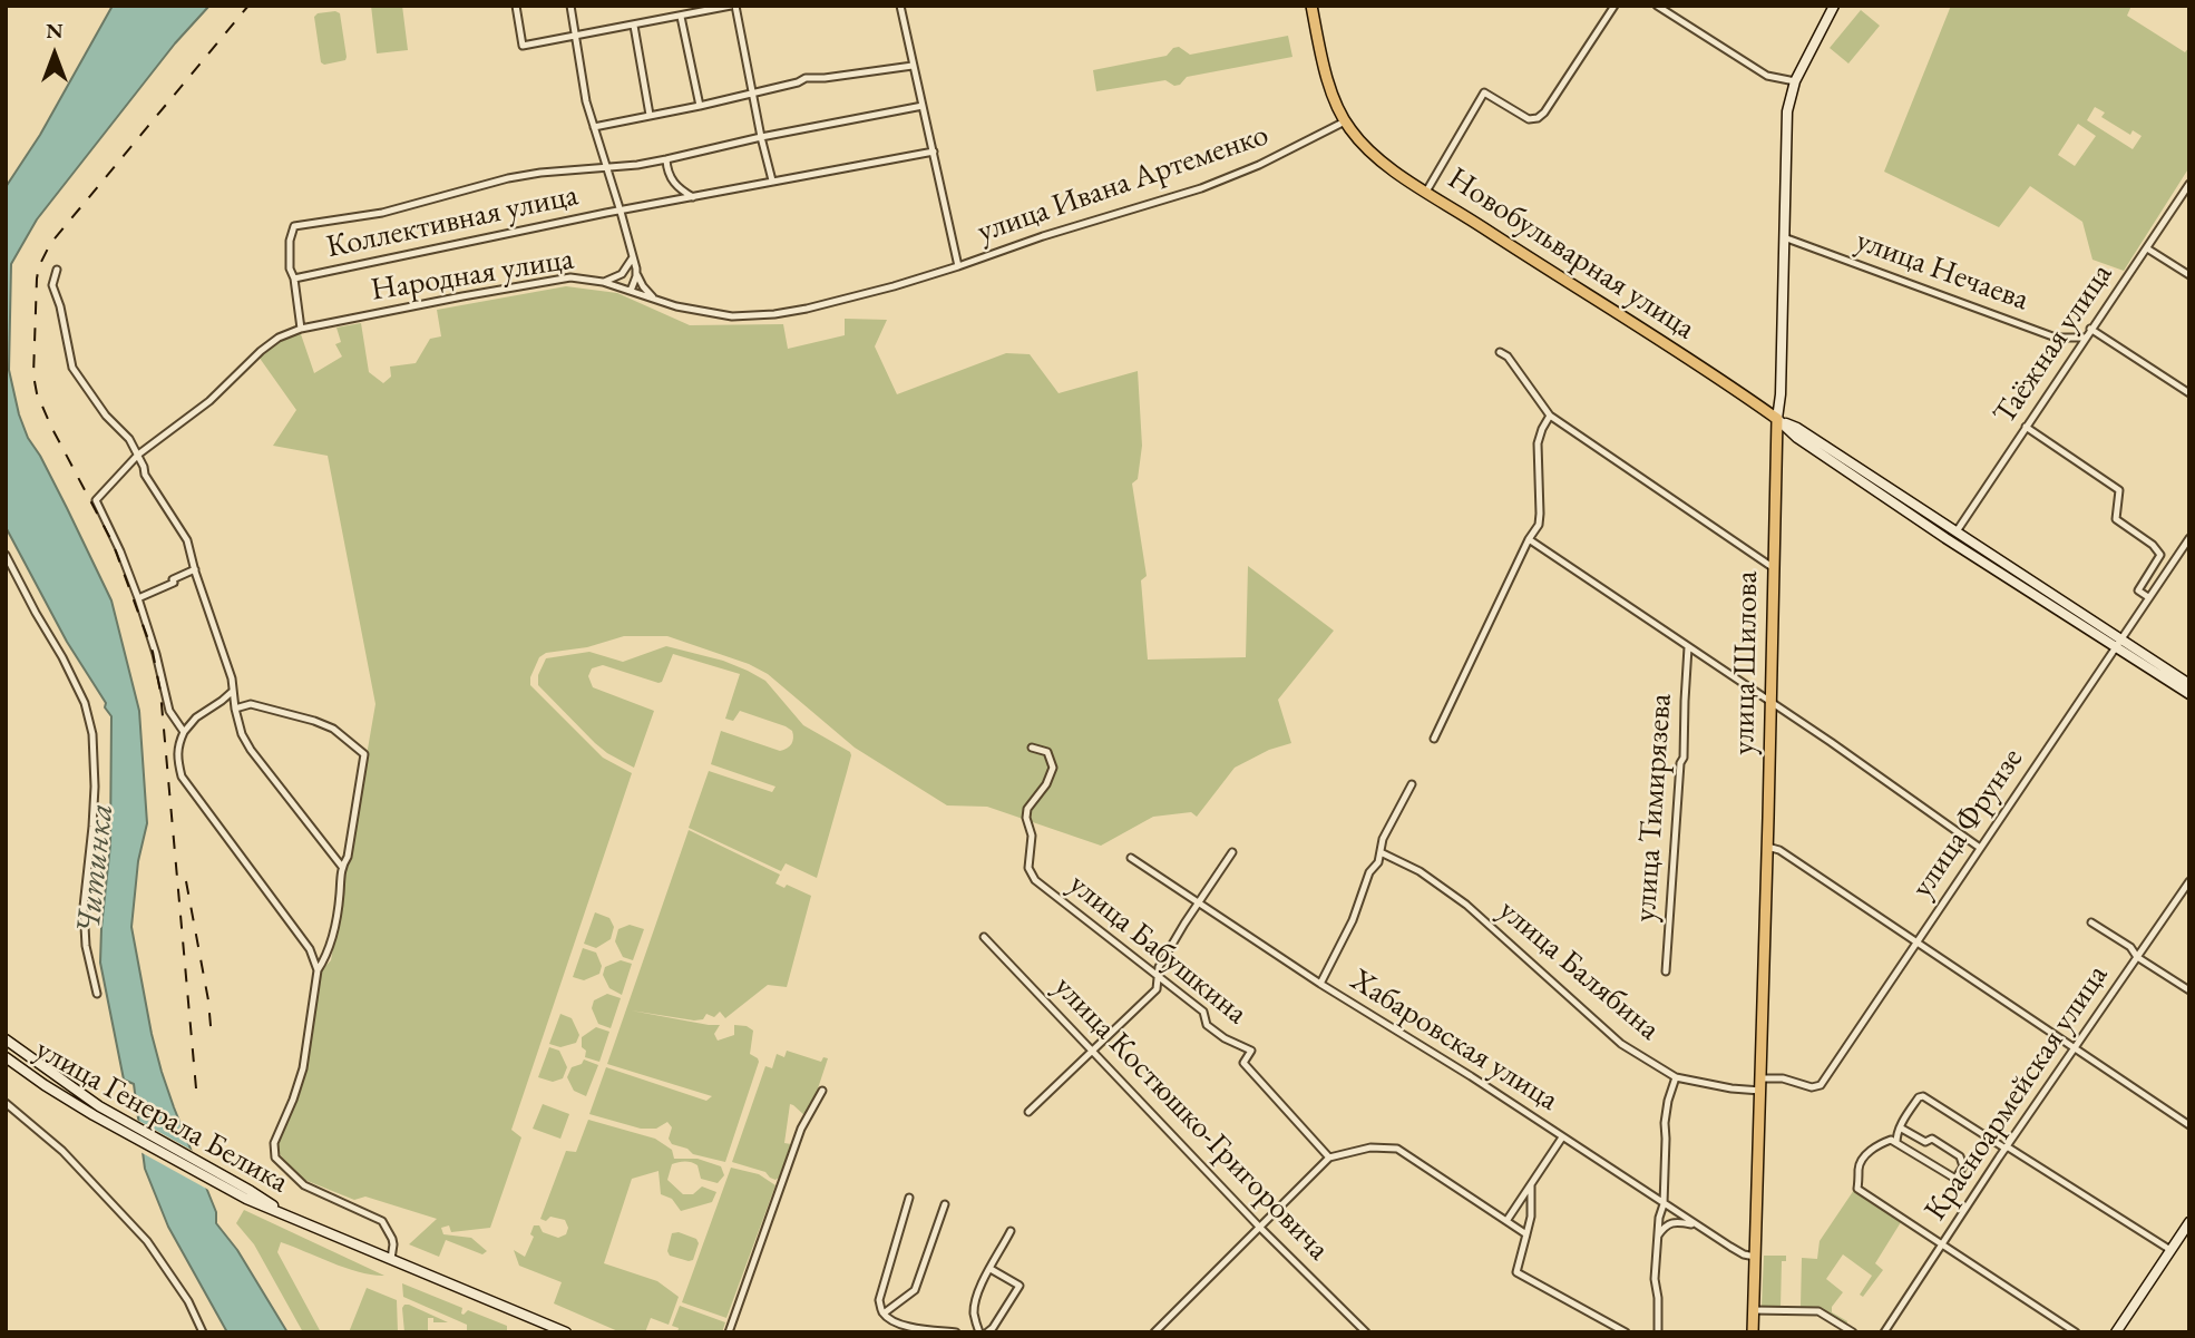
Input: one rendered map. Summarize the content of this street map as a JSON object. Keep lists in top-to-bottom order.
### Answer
{
  "streets": {
    "main road": ["Новобульварная улица", "улица Шилова", "улица Генерала Белика"],
    "street": [
      "улица Ивана Артеменко",
      "Коллективная улица",
      "улица Нечаева",
      "Народная улица",
      "Таёжная улица",
      "улица Тимирязева",
      "улица Фрунзе",
      "улица Бабушкина",
      "улица Балябина",
      "Хабаровская улица",
      "Красноармейская улица",
      "улица Костюшко-Григоровича"
    ]
  },
  "crossings": [
    ["улица Ивана Артеменко", "Новобульварная улица"],
    ["улица Ивана Артеменко", "Народная улица"],
    ["Новобульварная улица", "Таёжная улица"],
    ["Новобульварная улица", "улица Шилова"],
    ["Новобульварная улица", "улица Фрунзе"],
    ["улица Нечаева", "Таёжная улица"],
    ["улица Нечаева", "улица Шилова"],
    ["улица Шилова", "улица Фрунзе"],
    ["улица Шилова", "улица Балябина"],
    ["улица Шилова", "Хабаровская улица"]
  ],
  "water": ["Читинка"],
  "north": "top"
}
